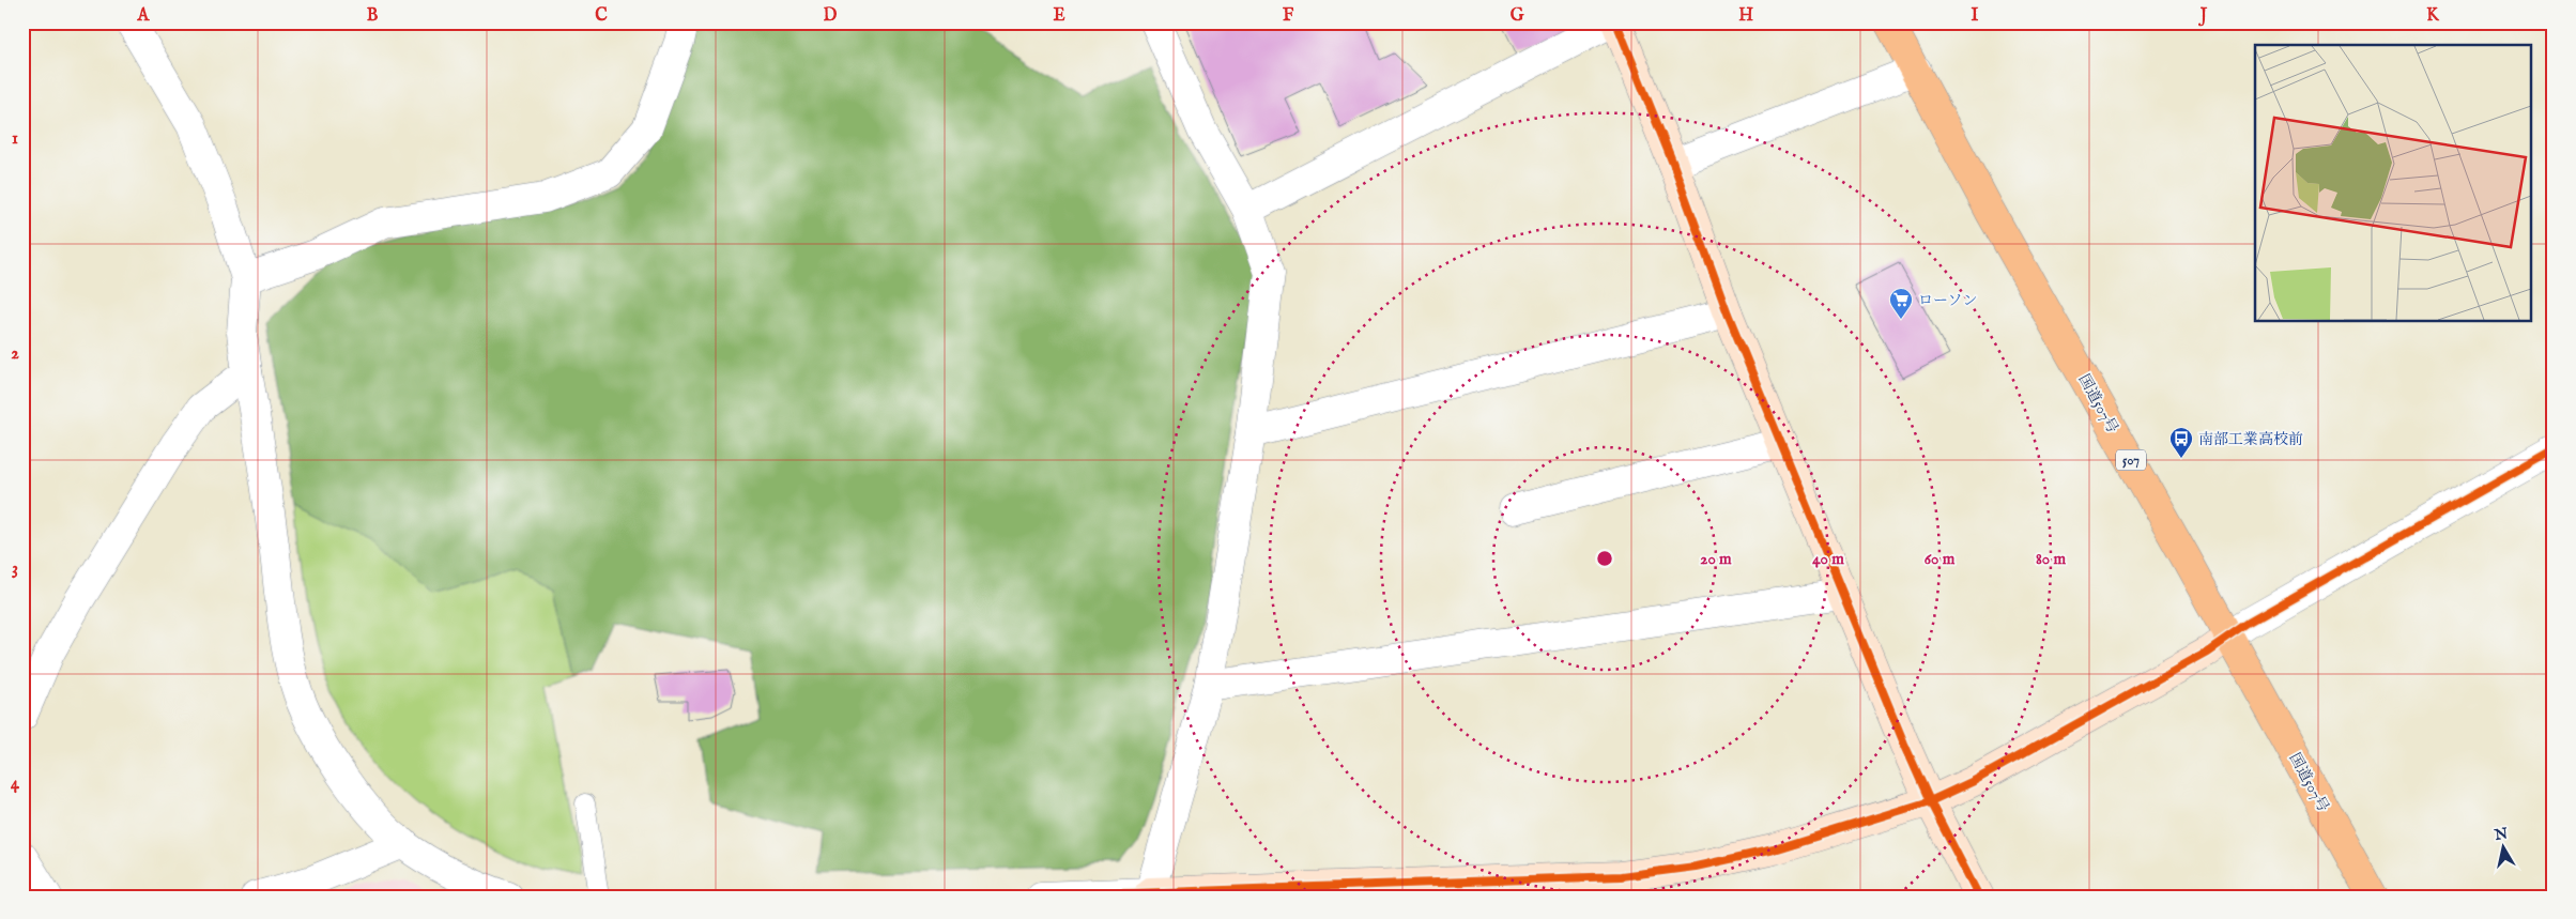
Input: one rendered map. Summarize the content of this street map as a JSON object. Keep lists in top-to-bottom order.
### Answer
{
  "streets": {
    "highway": ["国道507号", "507"]
  },
  "places": {
    "supermarket": ["ローソン"],
    "bus stop": ["南部工業高校前"]
  },
  "north": "top",
  "grid": {
    "columns": [
      "A",
      "B",
      "C",
      "D",
      "E",
      "F",
      "G",
      "H",
      "I",
      "J",
      "K"
    ],
    "rows": [
      "1",
      "2",
      "3",
      "4"
    ]
  },
  "rings": [
    "20 m",
    "40 m",
    "60 m",
    "80 m"
  ]
}
